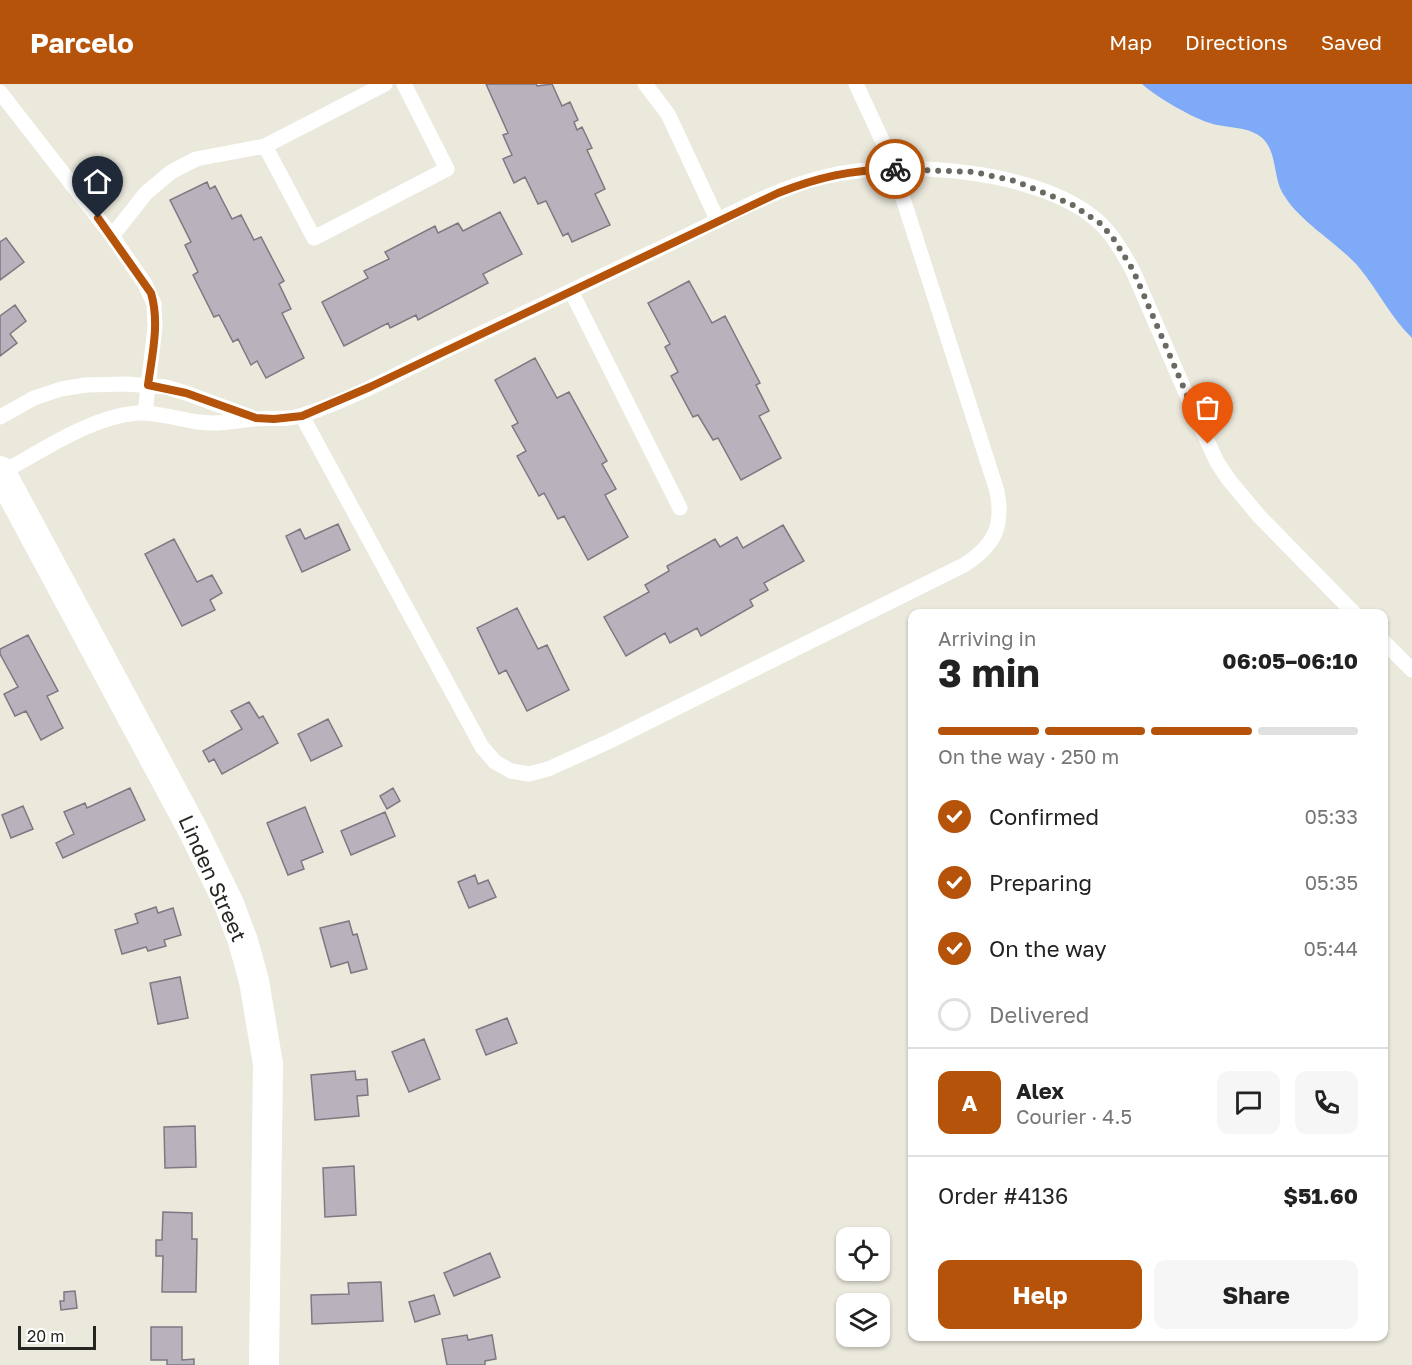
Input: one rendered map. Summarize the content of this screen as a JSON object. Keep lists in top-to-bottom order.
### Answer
{
  "streets": {
    "street": ["Linden Street"]
  },
  "scale_bar": "20 m",
  "page": {
    "header": "Parcelo",
    "nav": ["Map", "Directions", "Saved"],
    "heading": ["3 min", "Arriving in", "06:05–06:10"],
    "panel": [
      "Alex",
      "Courier · 4.5",
      "Order #4136",
      "$51.60"
    ],
    "bar": "On the way · 250 m",
    "list": [
      ["Confirmed", "05:33"],
      ["Preparing", "05:35"],
      ["On the way", "05:44"],
      "Delivered"
    ],
    "round": "A",
    "buttons": ["Help", "Share"],
    "scale": "20 m"
  }
}
